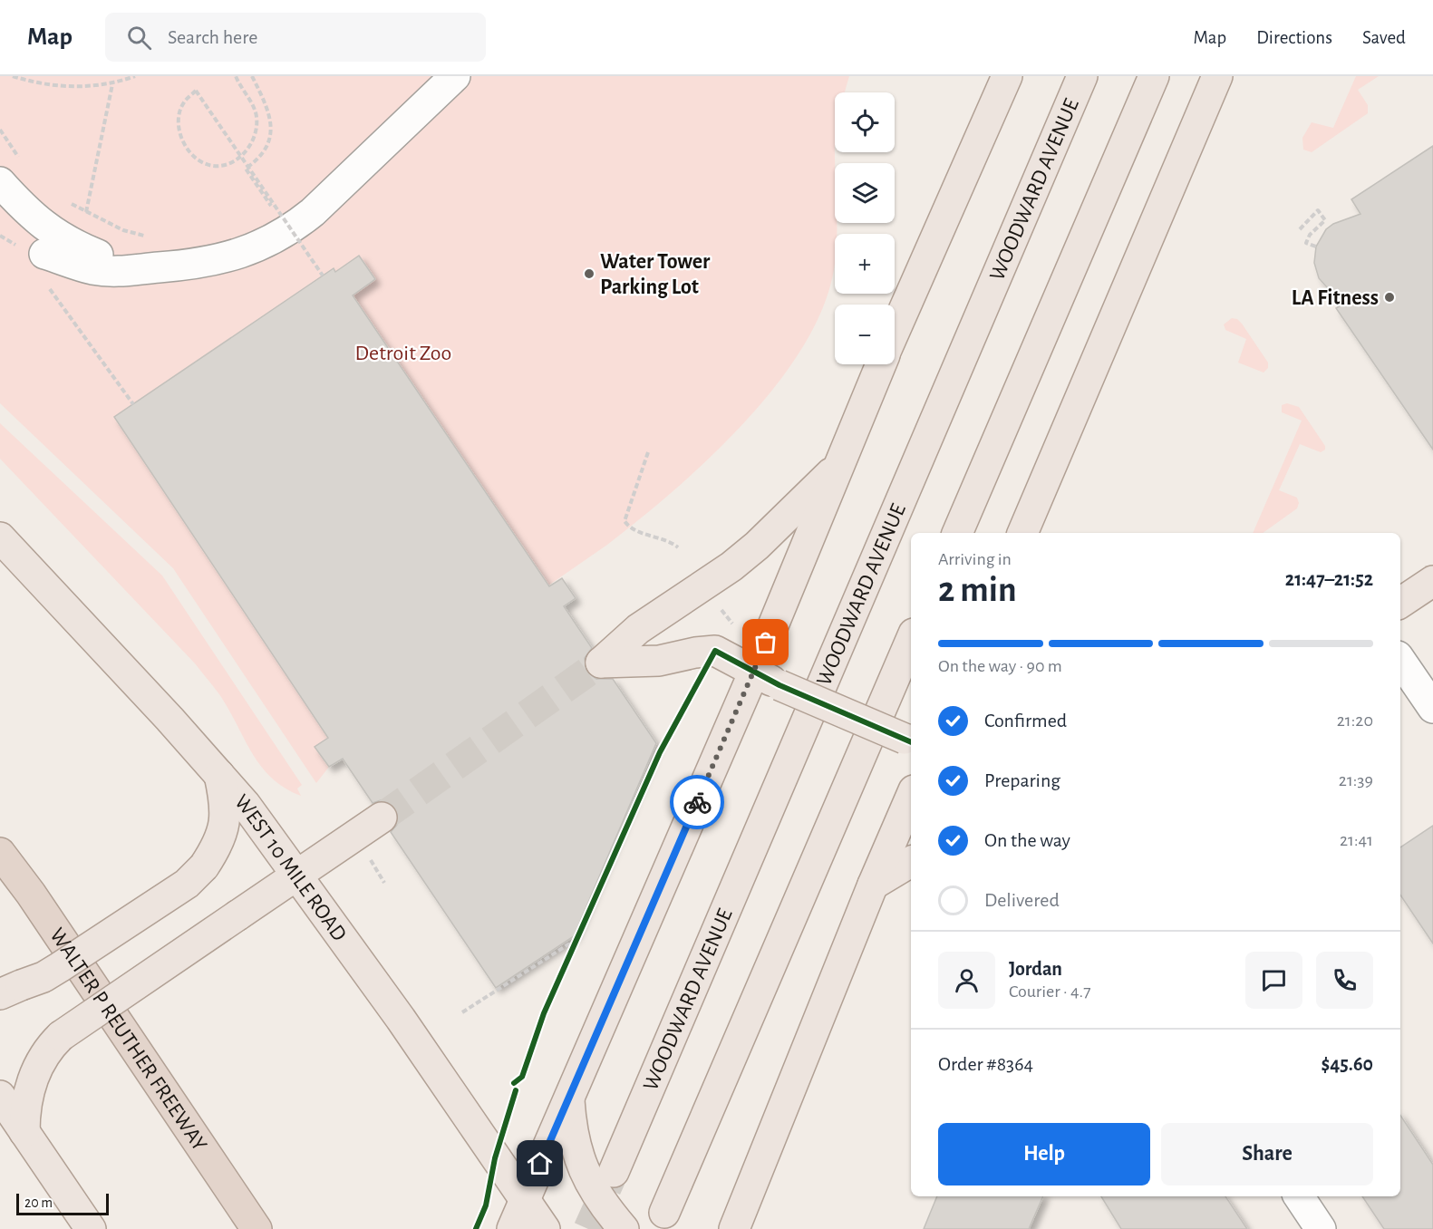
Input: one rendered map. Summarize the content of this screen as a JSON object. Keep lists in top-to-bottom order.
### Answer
{
  "streets": {
    "highway": ["WALTER P REUTHER FREEWAY"],
    "main road": ["WOODWARD AVENUE", "WEST 10 MILE ROAD"]
  },
  "parks": ["Detroit Zoo"],
  "places": ["Water Tower Parking Lot", "LA Fitness"],
  "scale_bar": "20 m",
  "page": {
    "header": "Map",
    "search": "Search here",
    "nav": ["Map", "Directions", "Saved"],
    "map_buttons": ["+", "−"],
    "heading": ["2 min", "Arriving in", "21:47–21:52"],
    "panel": [
      "Jordan",
      "Courier · 4.7",
      "Order #8364",
      "$45.60"
    ],
    "bar": "On the way · 90 m",
    "list": [
      ["Confirmed", "21:20"],
      ["Preparing", "21:39"],
      ["On the way", "21:41"],
      "Delivered"
    ],
    "buttons": ["Help", "Share"],
    "scale": "20 m"
  }
}
